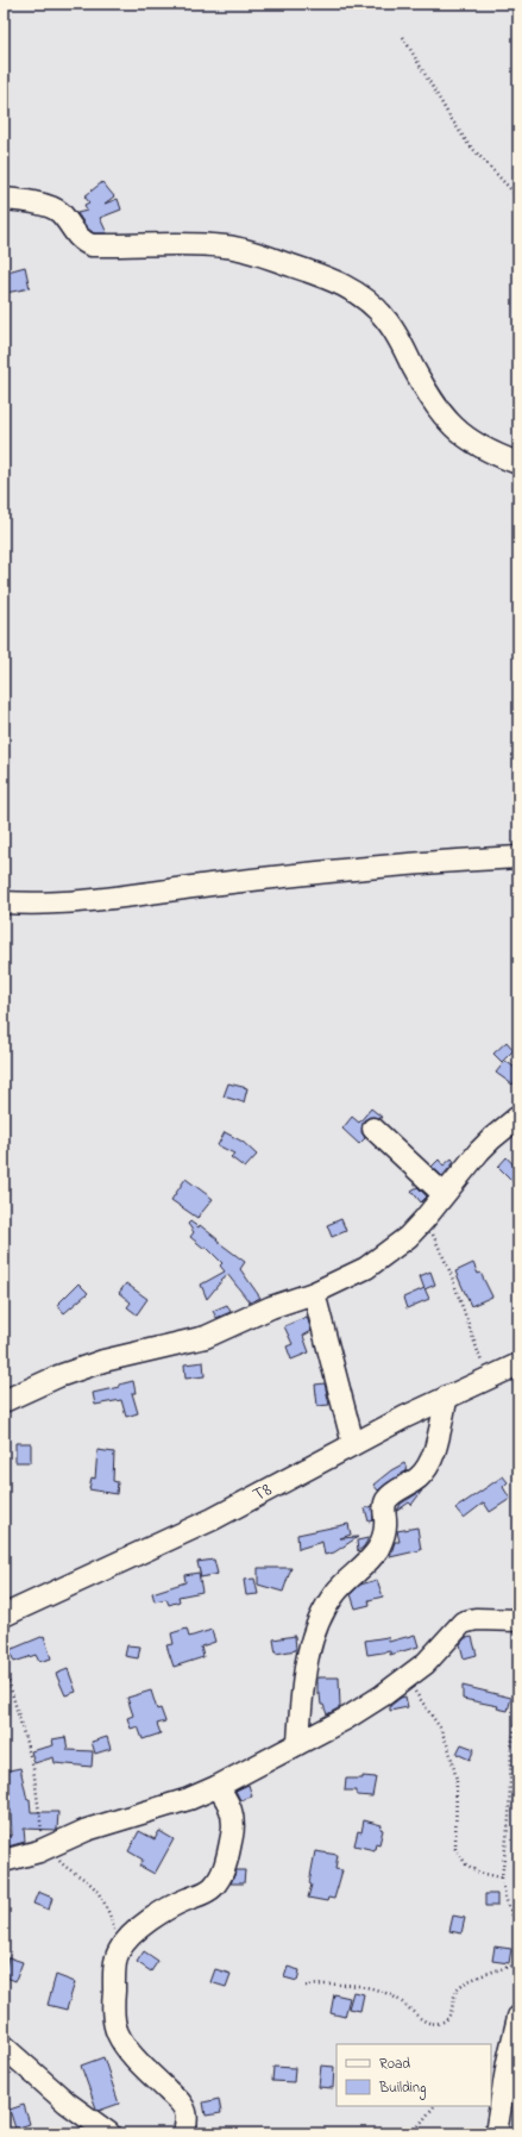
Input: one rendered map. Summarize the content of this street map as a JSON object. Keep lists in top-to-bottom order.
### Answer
{
  "streets": {
    "street": ["T8"]
  },
  "legend": ["Road", "Building"]
}
